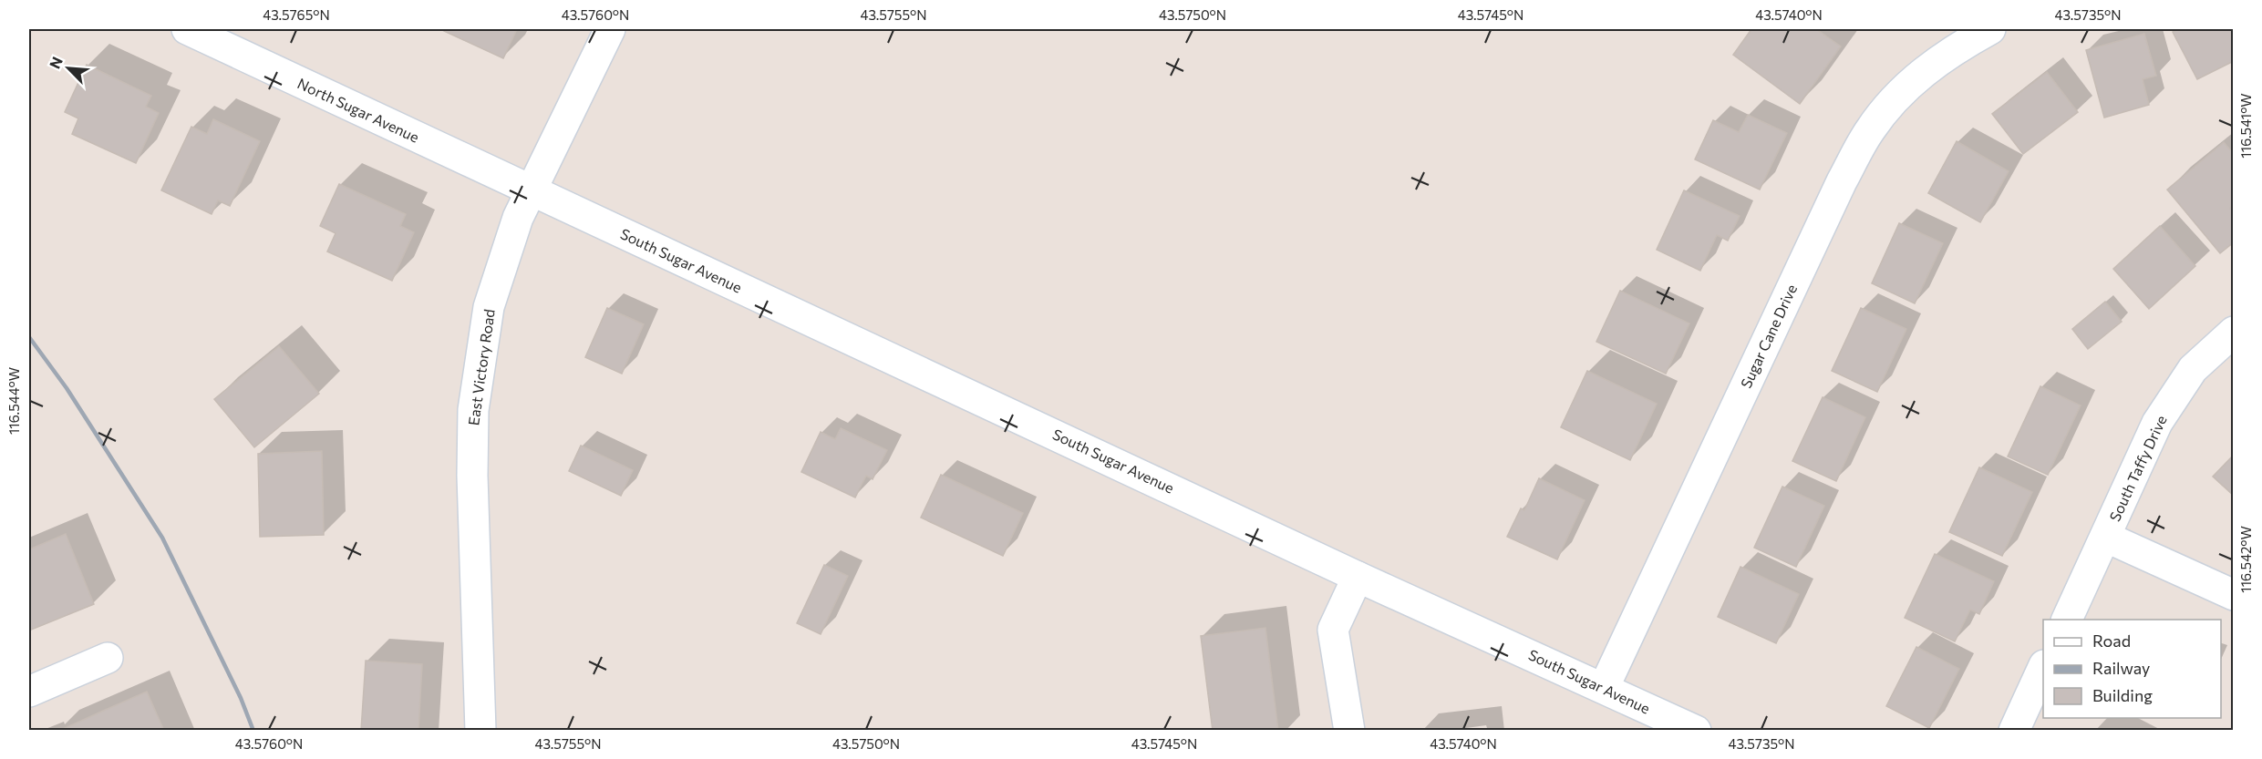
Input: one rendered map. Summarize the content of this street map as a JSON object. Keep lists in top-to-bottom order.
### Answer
{
  "streets": {
    "street": [
      "North Sugar Avenue",
      "South Sugar Avenue",
      "Sugar Cane Drive",
      "East Victory Road",
      "South Taffy Drive"
    ]
  },
  "crossings": [
    ["North Sugar Avenue", "South Sugar Avenue"],
    ["North Sugar Avenue", "East Victory Road"],
    ["South Sugar Avenue", "Sugar Cane Drive"],
    ["South Sugar Avenue", "East Victory Road"]
  ],
  "legend": ["Road", "Railway", "Building"],
  "north": "top left",
  "coordinates": [
    "43.5765°N",
    "43.5760°N",
    "43.5755°N",
    "43.5750°N",
    "43.5745°N",
    "43.5740°N",
    "43.5735°N",
    "116.541°W",
    "116.544°W",
    "116.542°W"
  ]
}
